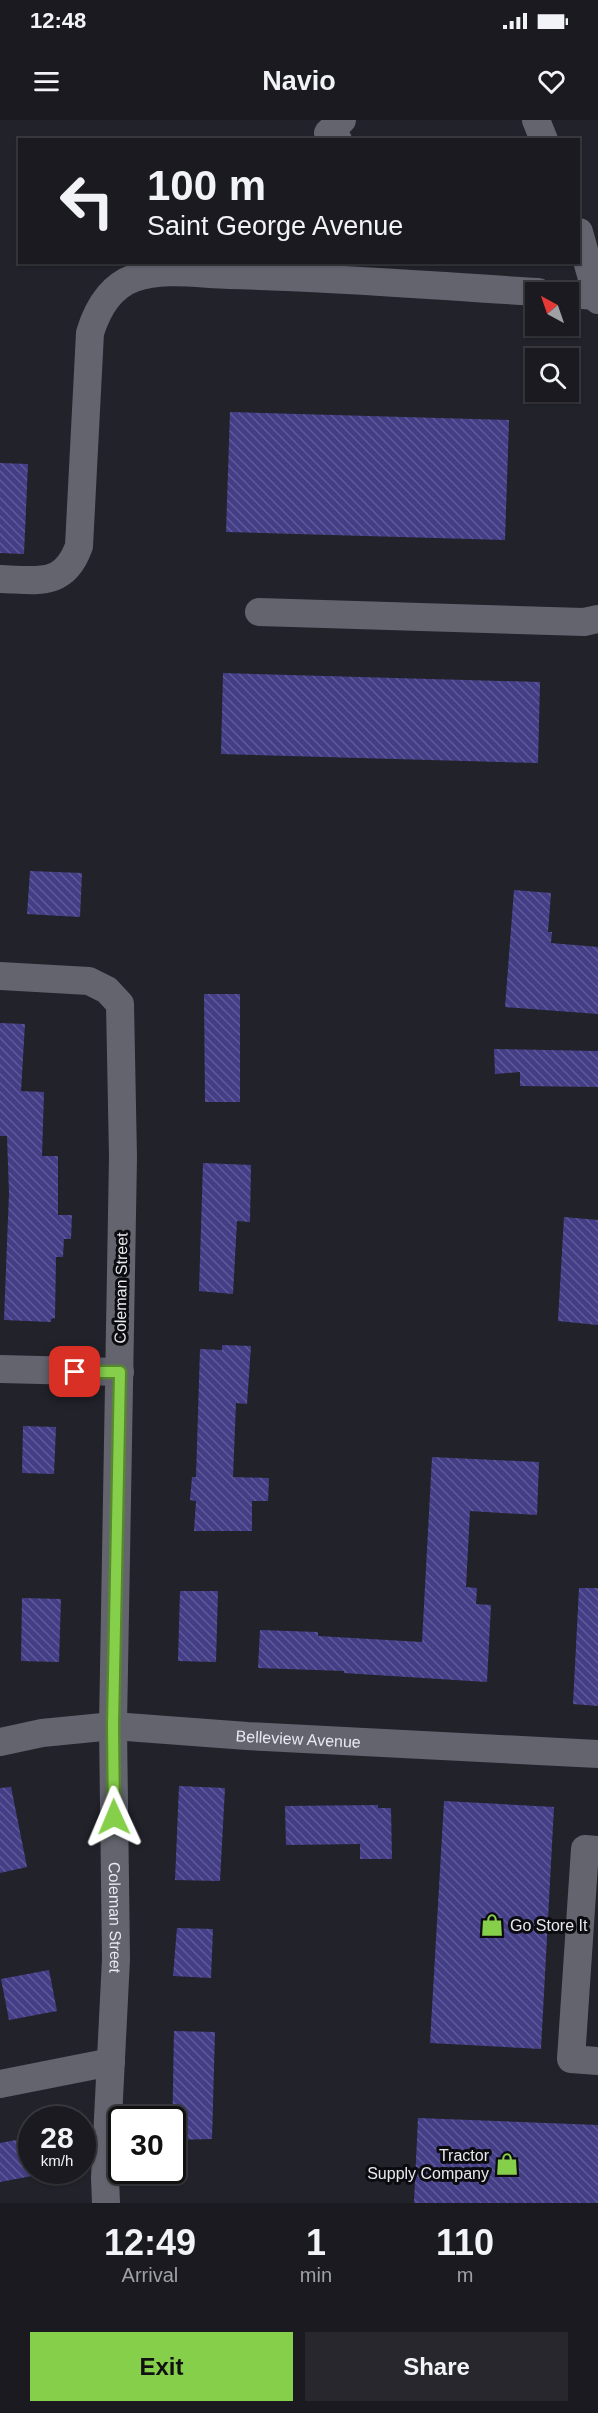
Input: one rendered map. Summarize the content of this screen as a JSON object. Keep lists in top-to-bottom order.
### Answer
{
  "streets": {
    "street": ["Coleman Street", "Belleview Avenue"]
  },
  "crossings": [
    ["Coleman Street", "Belleview Avenue"]
  ],
  "places": {
    "shop": ["Go Store It", "Tractor Supply Company"]
  },
  "north": "top left",
  "page": {
    "status": "12:48",
    "header": "Navio",
    "turn": ["100 m", "Saint George Avenue"],
    "speed": "28 km/h",
    "limit": "30",
    "eta": [
      "12:49",
      "Arrival",
      "1",
      "min",
      "110",
      "m"
    ],
    "buttons": ["Exit", "Share"]
  }
}
